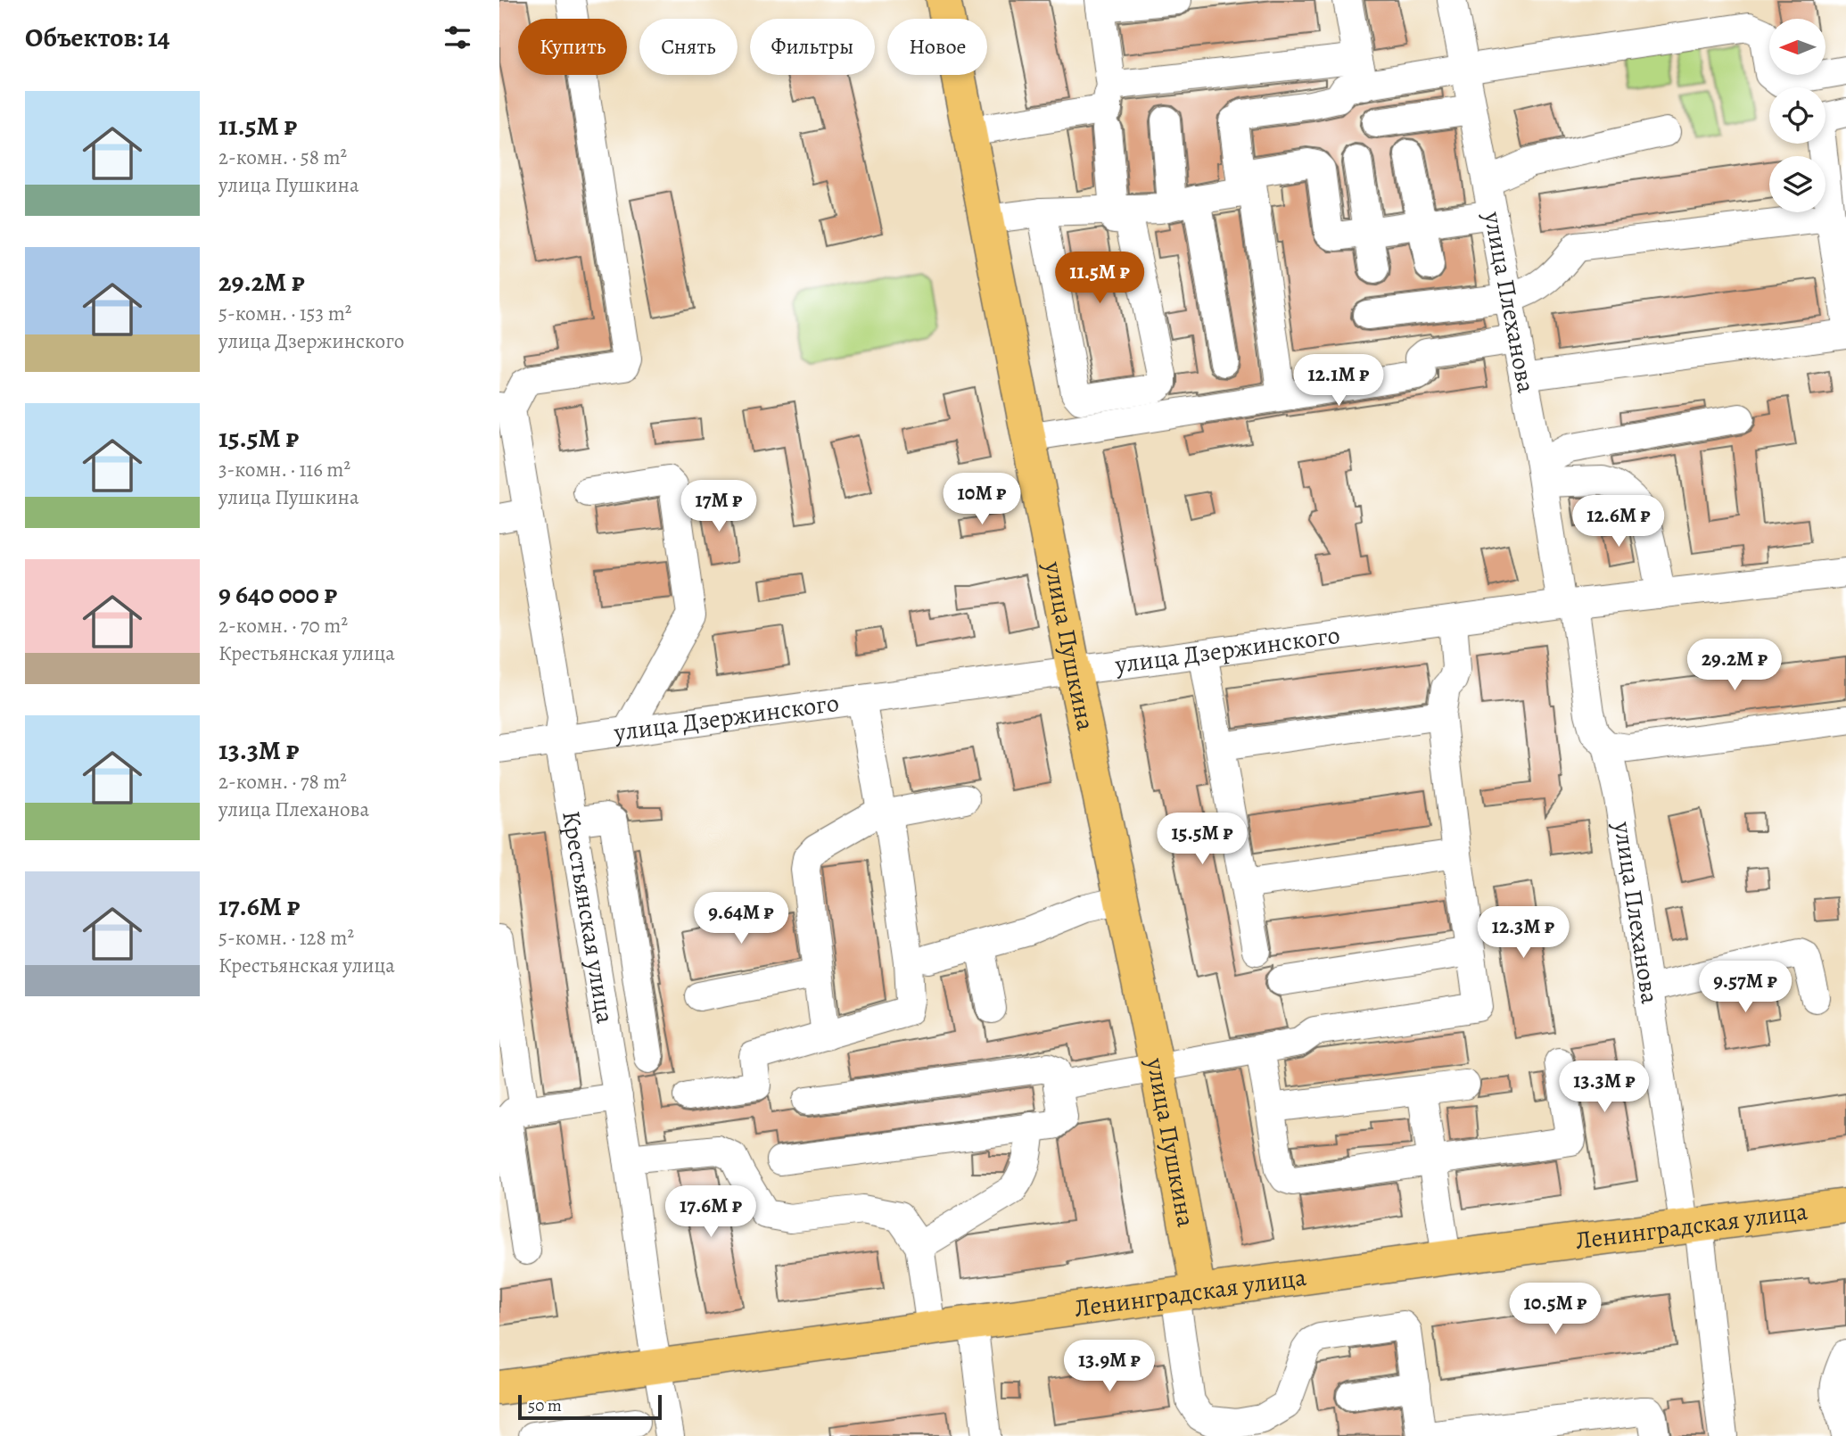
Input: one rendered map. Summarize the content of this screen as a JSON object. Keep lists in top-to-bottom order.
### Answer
{
  "streets": {
    "main road": ["улица Пушкина", "Ленинградская улица"],
    "street": ["улица Плеханова", "улица Дзержинского", "Крестьянская улица"]
  },
  "crossings": [
    ["улица Плеханова", "улица Дзержинского"],
    ["улица Плеханова", "Ленинградская улица"],
    ["улица Пушкина", "улица Дзержинского"],
    ["улица Пушкина", "Ленинградская улица"],
    ["улица Дзержинского", "Крестьянская улица"],
    ["Крестьянская улица", "Ленинградская улица"]
  ],
  "scale_bar": "50 m",
  "north": "left",
  "page": {
    "heading": "Объектов: 14",
    "chip": [
      "Купить",
      "Снять",
      "Фильтры",
      "Новое"
    ],
    "list": [
      {
        "name": "11.5M ₽",
        "note": "2-комн. · 58 m² · улица Пушкина"
      },
      {
        "name": "29.2M ₽",
        "note": "5-комн. · 153 m² · улица Дзержинского"
      },
      {
        "name": "15.5M ₽",
        "note": "3-комн. · 116 m² · улица Пушкина"
      },
      {
        "name": "9 640 000 ₽",
        "note": "2-комн. · 70 m² · Крестьянская улица"
      },
      {
        "name": "13.3M ₽",
        "note": "2-комн. · 78 m² · улица Плеханова"
      },
      {
        "name": "17.6M ₽",
        "note": "5-комн. · 128 m² · Крестьянская улица"
      }
    ],
    "price": [
      "11.5M ₽",
      "12.1M ₽",
      "10M ₽",
      "17M ₽",
      "12.6M ₽",
      "29.2M ₽",
      "15.5M ₽",
      "9.64M ₽",
      "12.3M ₽",
      "9.57M ₽",
      "13.3M ₽",
      "17.6M ₽",
      "10.5M ₽",
      "13.9M ₽"
    ],
    "scale": "50 m"
  }
}
